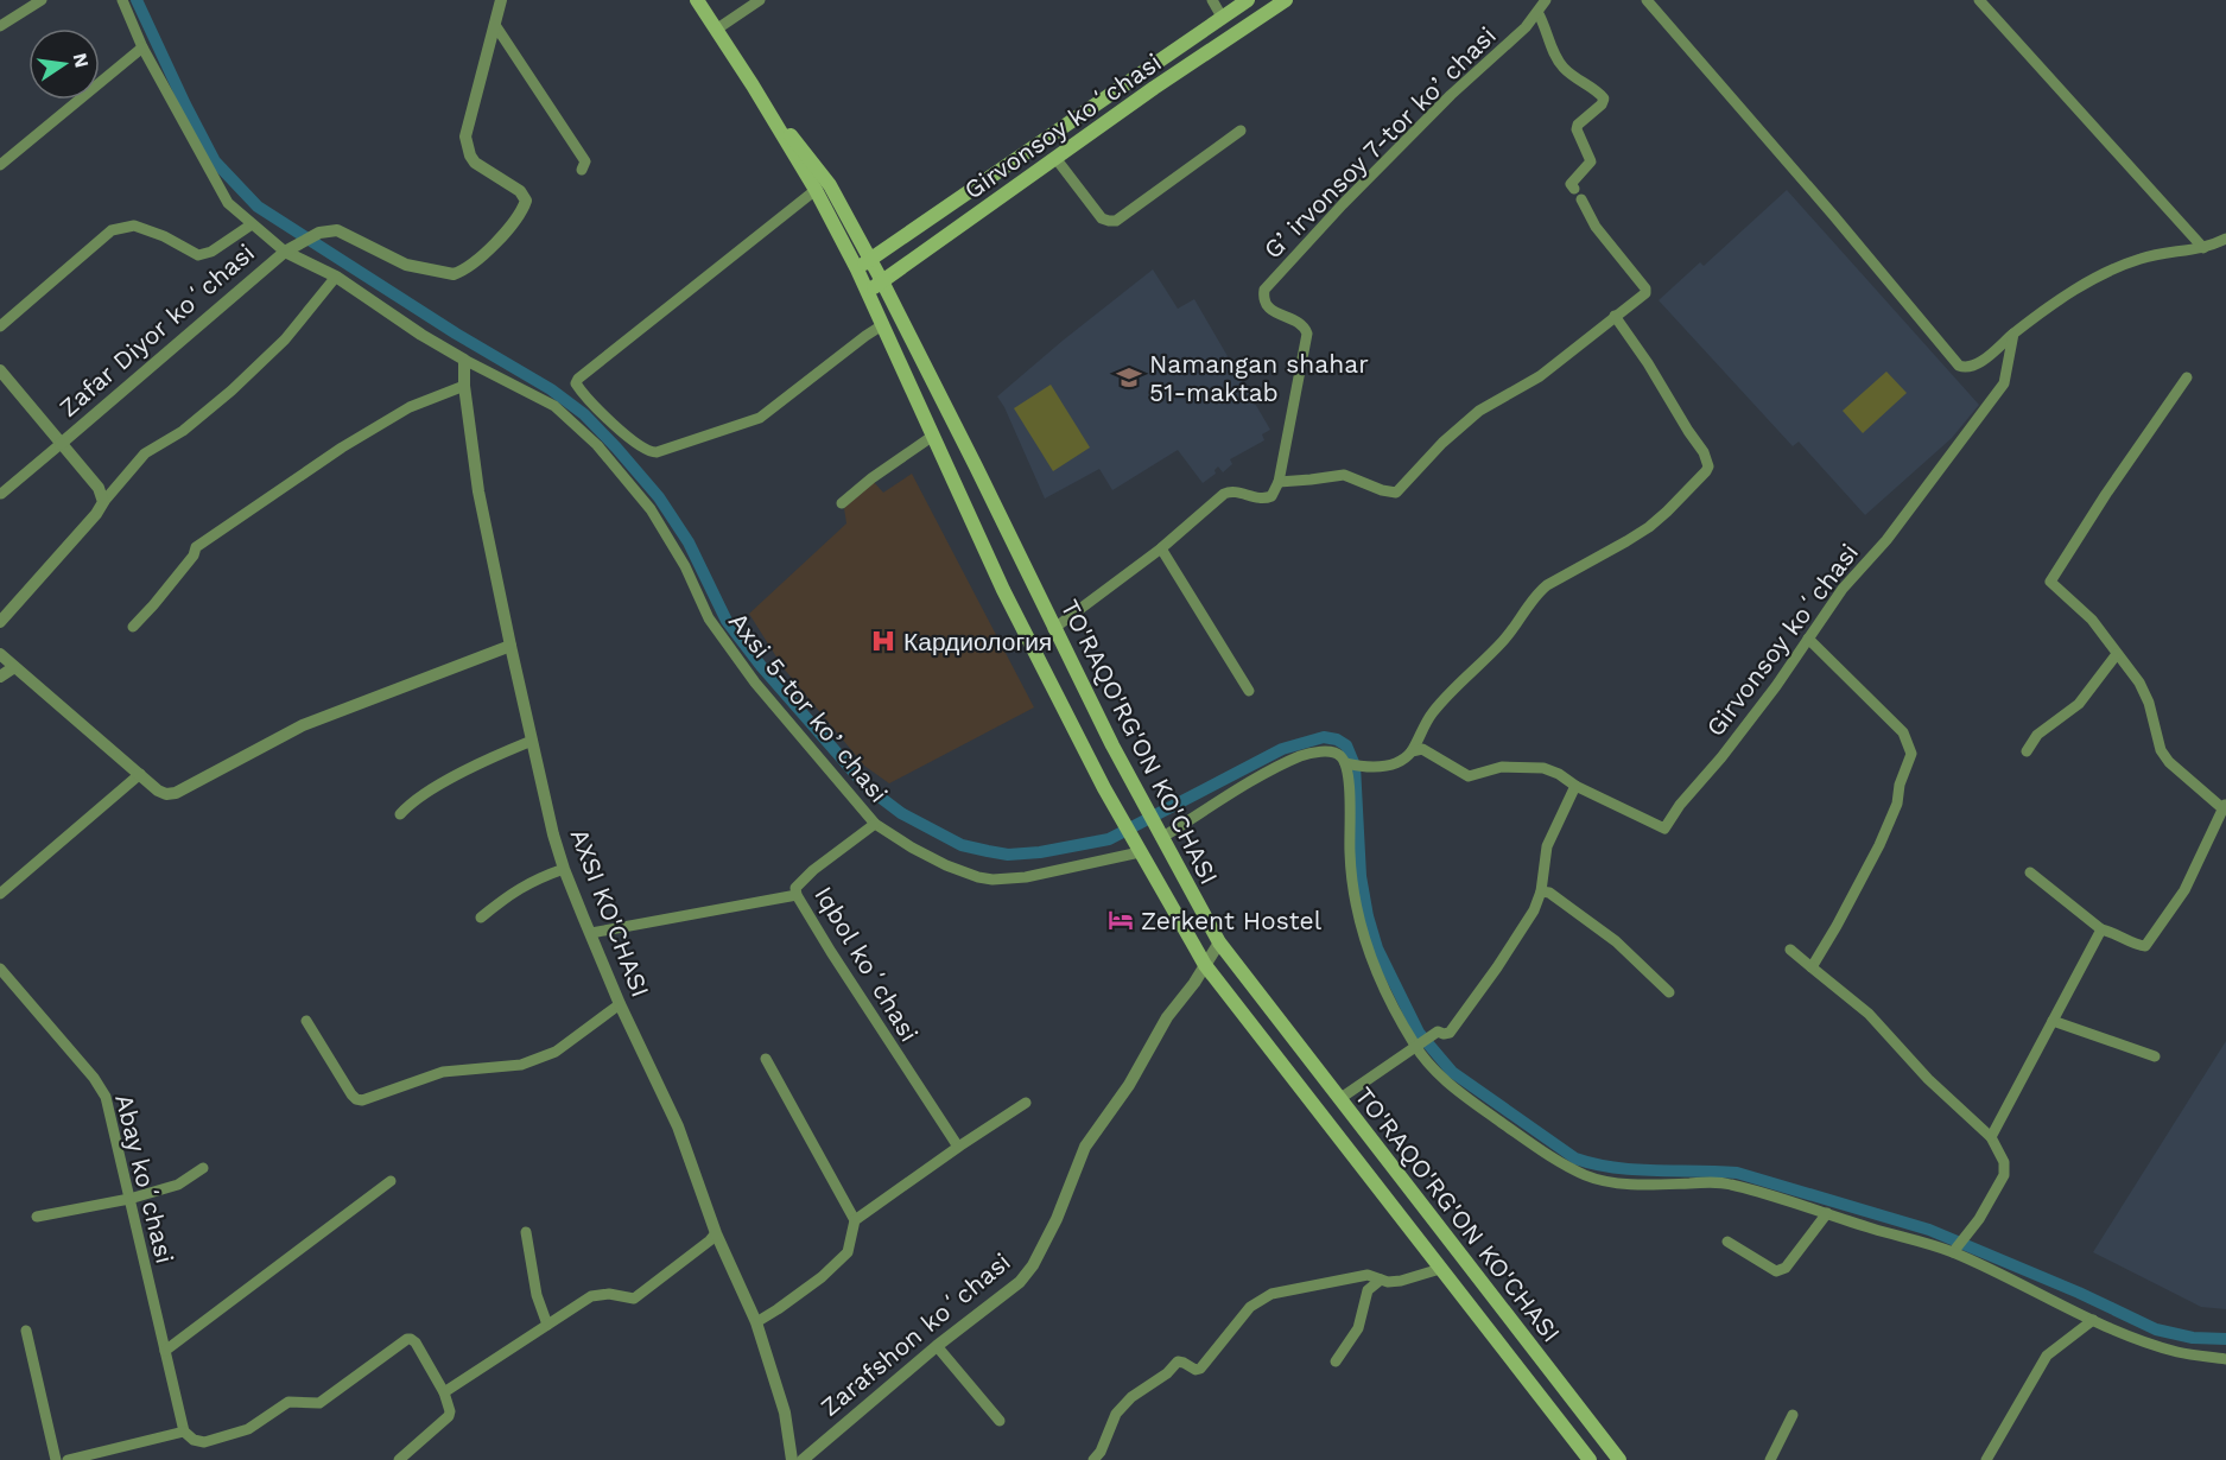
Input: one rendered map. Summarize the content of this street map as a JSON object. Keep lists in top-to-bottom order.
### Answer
{
  "streets": {
    "main road": ["Girvonsoy koʻchasi", "TO'RAQO'RG'ON KO'CHASI"],
    "street": [
      "Gʼirvonsoy 7-tor koʼchasi",
      "Zafar Diyor koʻchasi",
      "Аxsi 5-tor koʼchasi",
      "AXSI KO'CHASI",
      "Iqbol koʻchasi",
      "Abay koʻchasi",
      "Zarafshon koʻchasi"
    ]
  },
  "crossings": [
    ["Girvonsoy koʻchasi", "TO'RAQO'RG'ON KO'CHASI"],
    ["Аxsi 5-tor koʼchasi", "TO'RAQO'RG'ON KO'CHASI"],
    ["Аxsi 5-tor koʼchasi", "AXSI KO'CHASI"],
    ["Аxsi 5-tor koʼchasi", "Iqbol koʻchasi"],
    ["TO'RAQO'RG'ON KO'CHASI", "Zarafshon koʻchasi"]
  ],
  "places": {
    "school or university": ["Namangan shahar 51-maktab"],
    "hospital": ["Кардиология"],
    "hotel": ["Zerkent Hostel"]
  },
  "north": "right"
}
